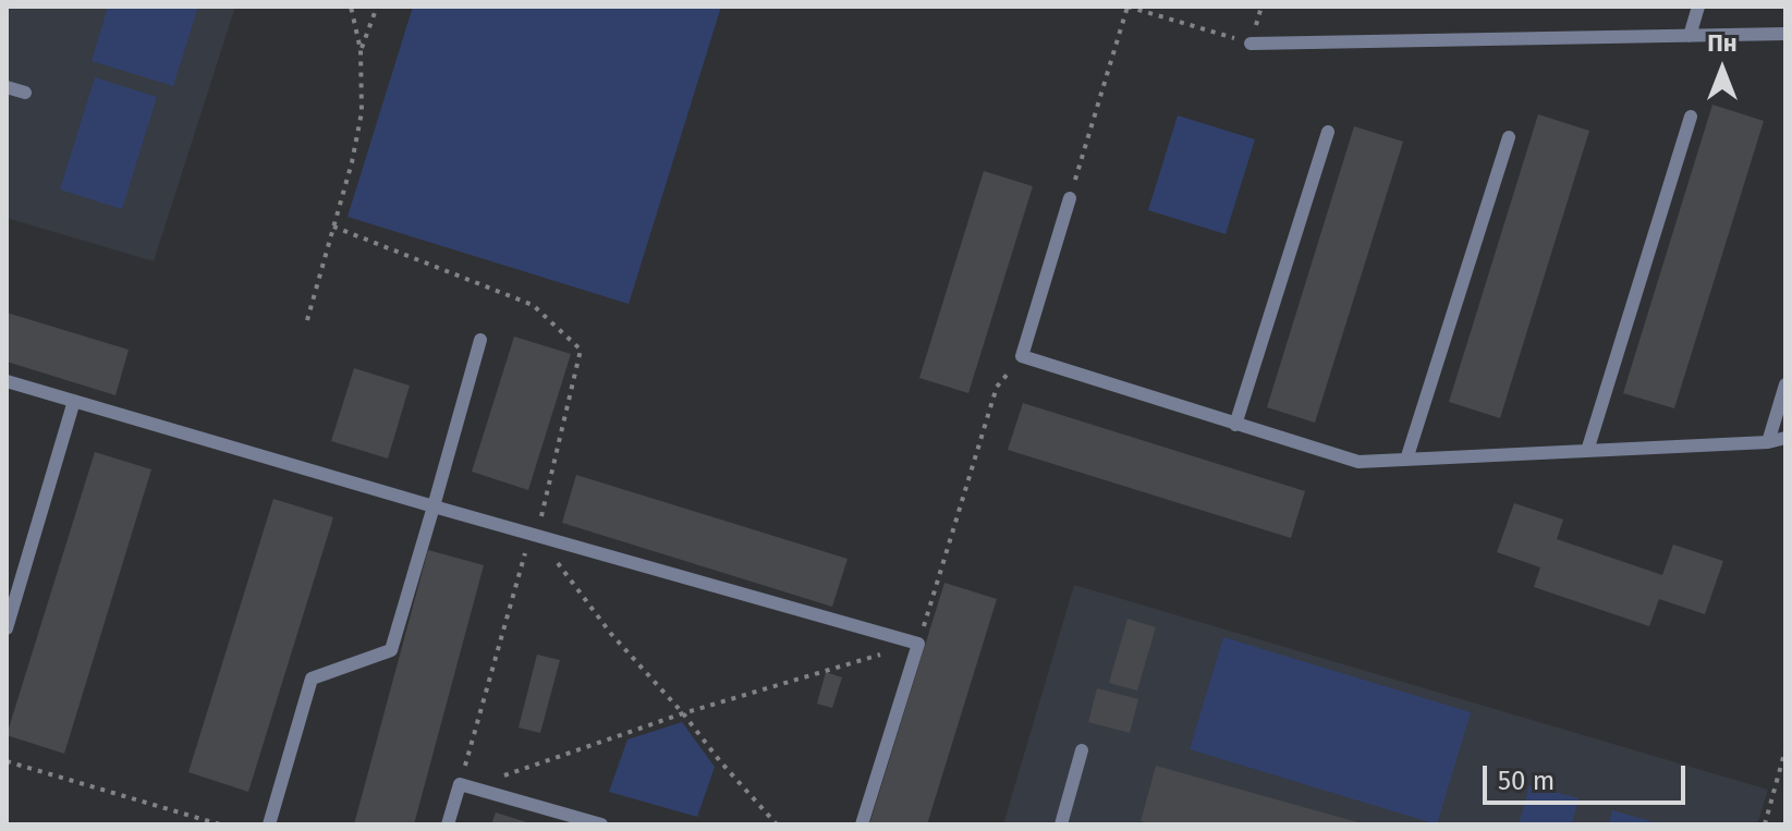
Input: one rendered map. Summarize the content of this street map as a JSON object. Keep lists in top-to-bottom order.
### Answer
{
  "scale_bar": "50 m",
  "north": "top"
}
